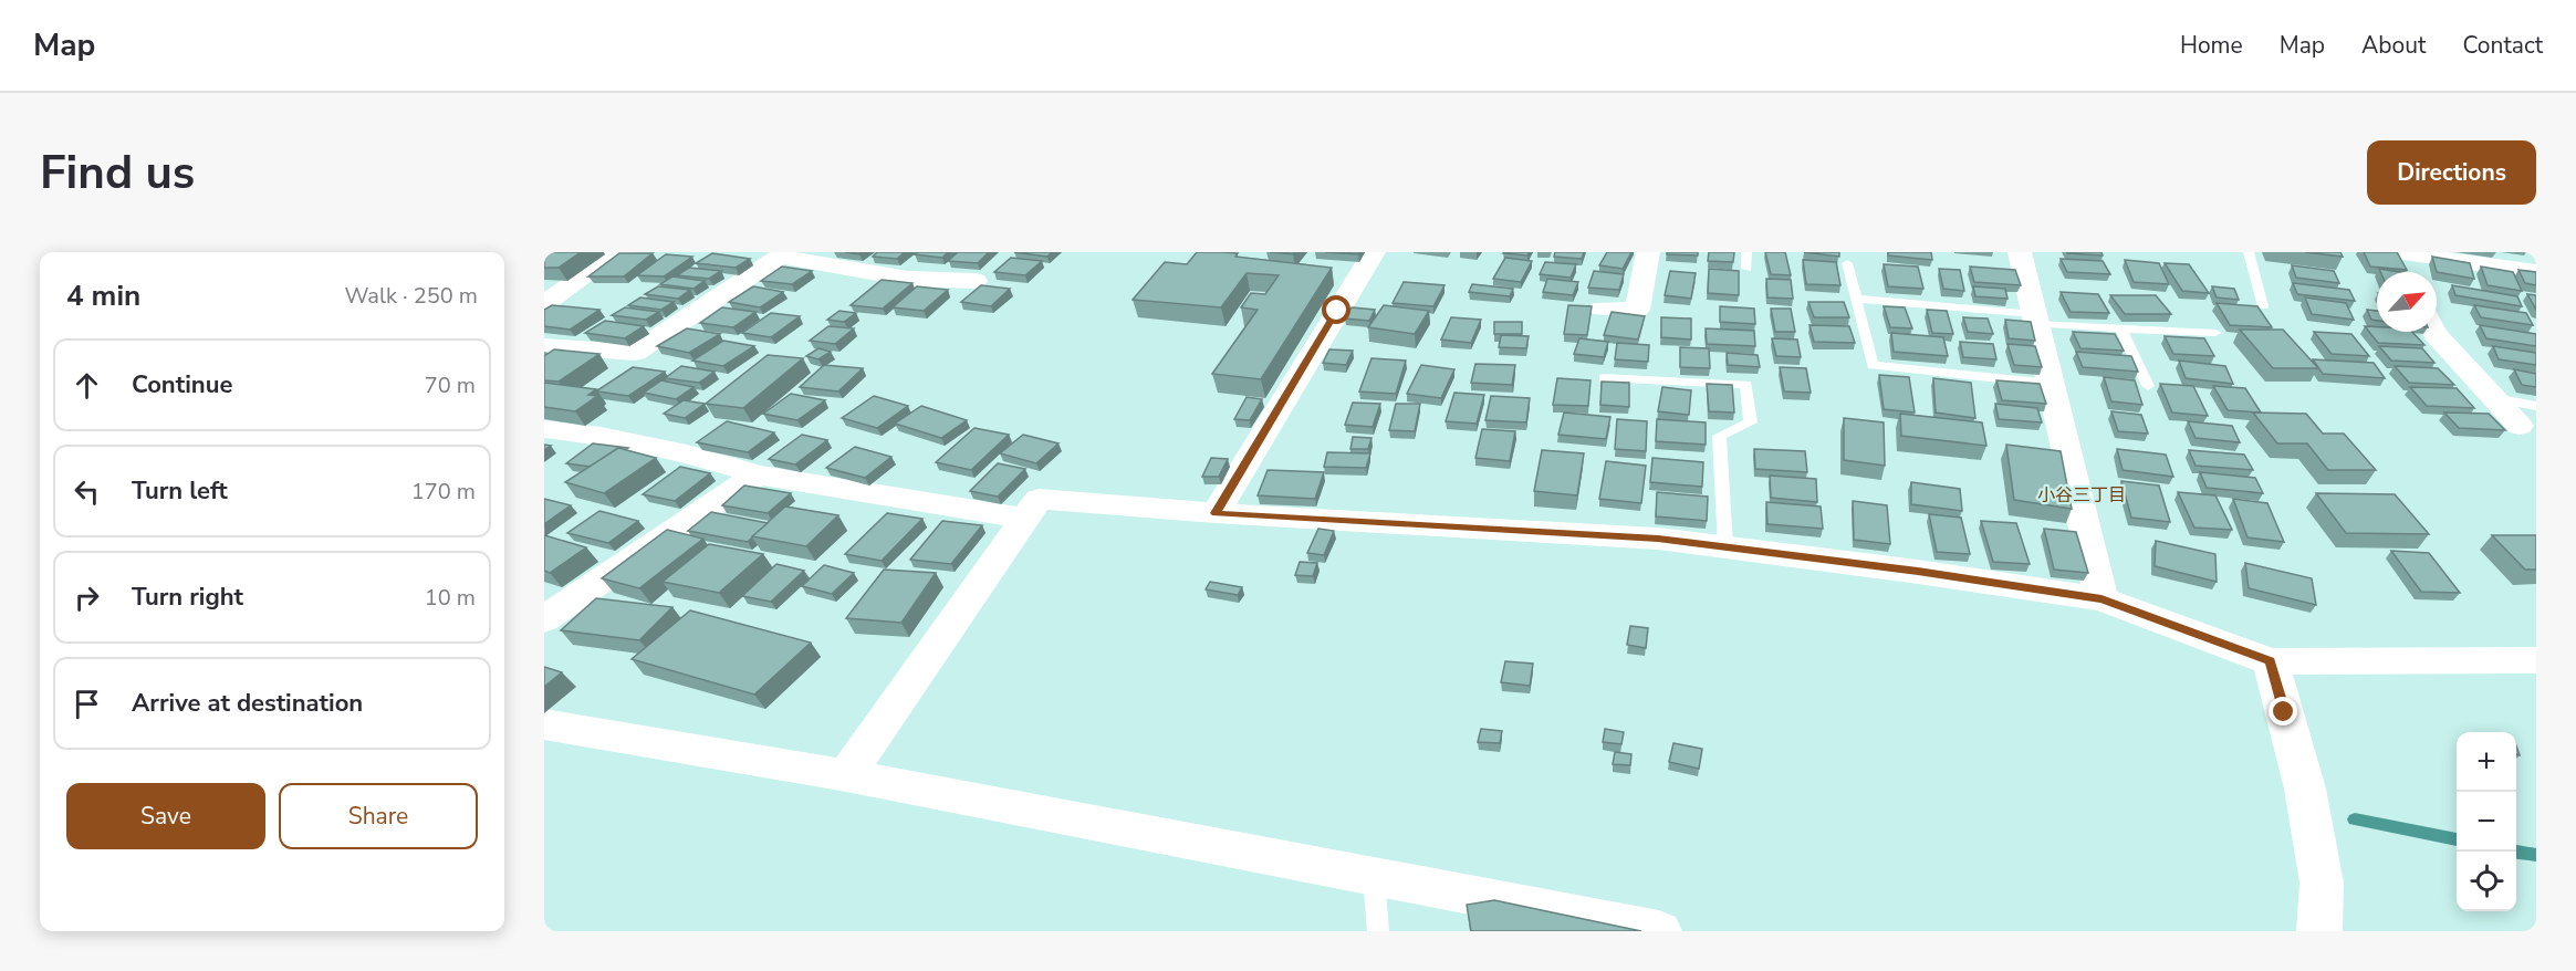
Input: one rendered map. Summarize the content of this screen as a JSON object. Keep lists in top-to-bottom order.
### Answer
{
  "districts": ["小谷三丁目"],
  "north": "top right",
  "page": {
    "header": "Map",
    "nav": [
      "Home",
      "Map",
      "About",
      "Contact"
    ],
    "buttons": [
      "Directions",
      ["Save", "Share"]
    ],
    "title": "Find us",
    "heading": ["4 min", "Walk · 250 m"],
    "list": [
      ["Continue", "70 m"],
      ["Turn left", "170 m"],
      ["Turn right", "10 m"],
      "Arrive at destination"
    ],
    "map_buttons": ["+", "−"]
  }
}
